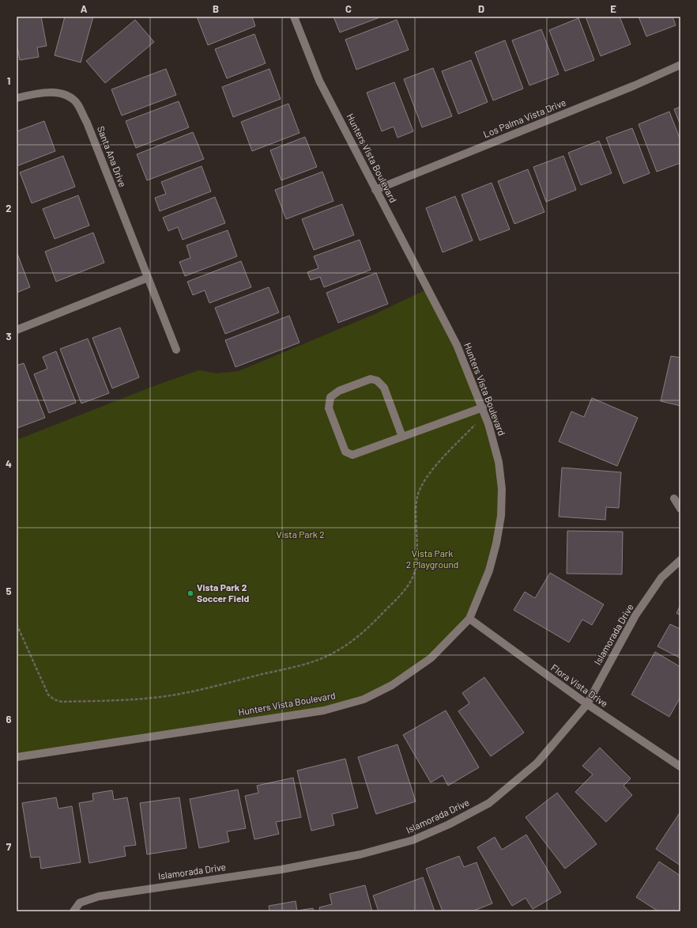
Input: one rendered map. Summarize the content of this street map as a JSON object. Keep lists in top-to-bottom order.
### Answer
{
  "streets": {
    "street": [
      "Los Palma Vista Drive",
      "Santa Ana Drive",
      "Hunters Vista Boulevard",
      "Islamorada Drive",
      "Flora Vista Drive"
    ]
  },
  "crossings": [
    ["Los Palma Vista Drive", "Hunters Vista Boulevard"],
    ["Hunters Vista Boulevard", "Flora Vista Drive"],
    ["Islamorada Drive", "Flora Vista Drive"]
  ],
  "parks": ["Vista Park 2", "Vista Park 2 Playground"],
  "places": ["Vista Park 2 Soccer Field"],
  "grid": {
    "columns": [
      "A",
      "B",
      "C",
      "D",
      "E"
    ],
    "rows": [
      "1",
      "2",
      "3",
      "4",
      "5",
      "6",
      "7"
    ]
  }
}
